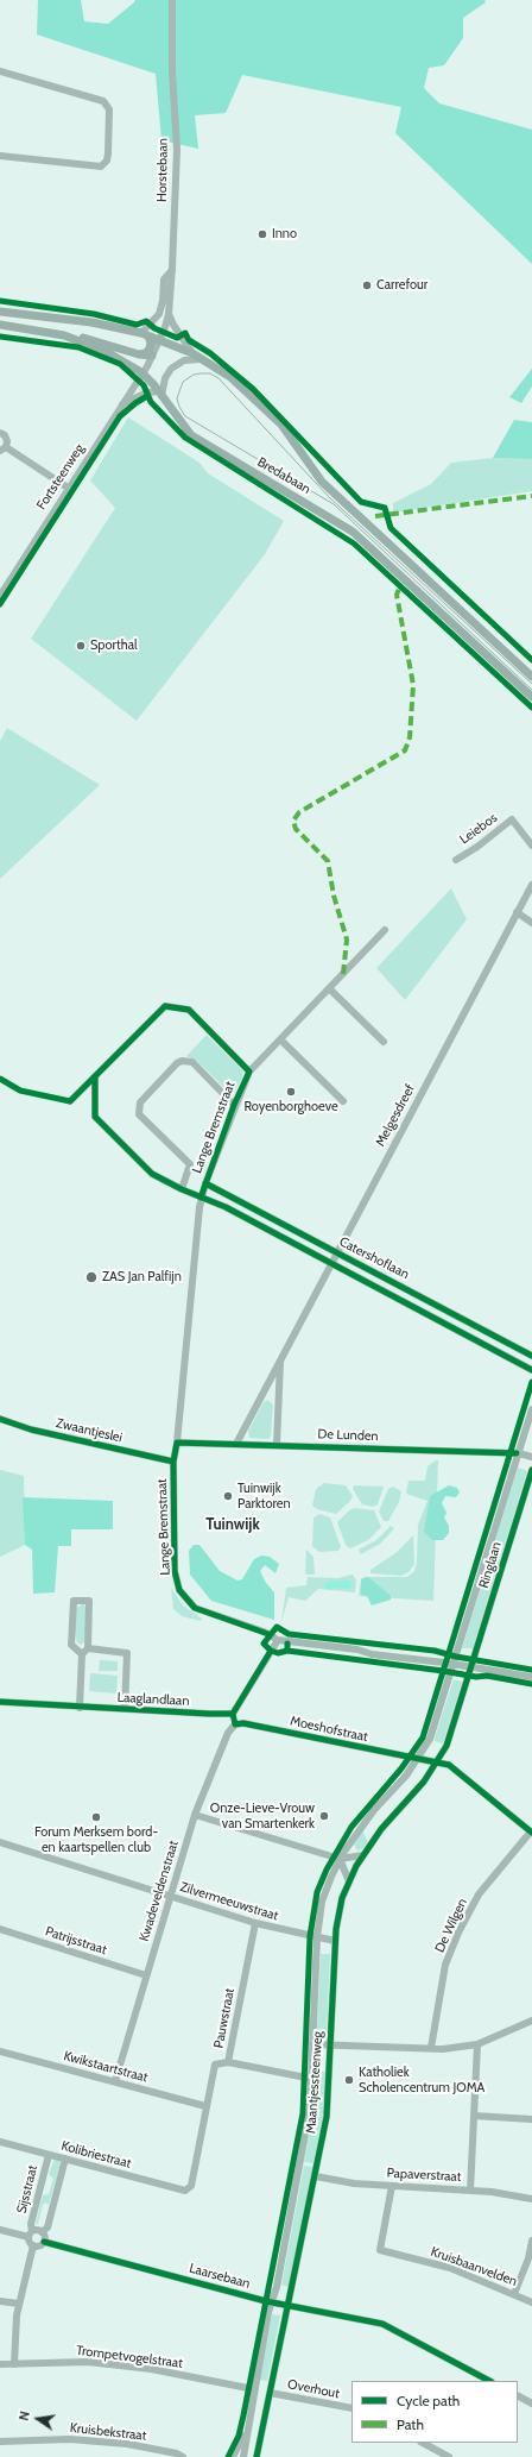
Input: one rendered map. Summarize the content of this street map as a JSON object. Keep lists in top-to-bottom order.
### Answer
{
  "streets": {
    "main road": ["Bredabaan"],
    "street": [
      "Horstebaan",
      "Fortsteenweg",
      "Leiebos",
      "Melgesdreef",
      "Lange Bremstraat",
      "Catershoflaan",
      "Zwaantjeslei",
      "De Lunden",
      "Ringlaan",
      "Laaglandlaan",
      "Moeshofstraat",
      "Kwadeveldenstraat",
      "Zilvermeeuwstraat",
      "De Wilgen",
      "Patrijsstraat",
      "Pauwstraat",
      "Kwikstaartstraat",
      "Maantjessteenweg",
      "Kolibriestraat",
      "Papaverstraat",
      "Sijsstraat",
      "Kruisbaanvelden",
      "Laarsebaan",
      "Trompetvogelstraat",
      "Overhout",
      "Kruisbekstraat"
    ]
  },
  "crossings": [
    ["Horstebaan", "Bredabaan"],
    ["Horstebaan", "Fortsteenweg"],
    ["Bredabaan", "Fortsteenweg"],
    ["Melgesdreef", "Catershoflaan"],
    ["Melgesdreef", "De Lunden"],
    ["Lange Bremstraat", "Catershoflaan"],
    ["Lange Bremstraat", "Zwaantjeslei"],
    ["Lange Bremstraat", "De Lunden"],
    ["De Lunden", "Ringlaan"],
    ["Ringlaan", "Maantjessteenweg"],
    ["Moeshofstraat", "Kwadeveldenstraat"],
    ["Moeshofstraat", "Maantjessteenweg"],
    ["Kwadeveldenstraat", "Zilvermeeuwstraat"],
    ["Kwadeveldenstraat", "Patrijsstraat"],
    ["Kwadeveldenstraat", "Kwikstaartstraat"],
    ["Zilvermeeuwstraat", "Pauwstraat"],
    ["Zilvermeeuwstraat", "Maantjessteenweg"],
    ["Pauwstraat", "Kwikstaartstraat"],
    ["Pauwstraat", "Kolibriestraat"],
    ["Maantjessteenweg", "Papaverstraat"],
    ["Maantjessteenweg", "Laarsebaan"],
    ["Maantjessteenweg", "Trompetvogelstraat"],
    ["Maantjessteenweg", "Overhout"],
    ["Kolibriestraat", "Sijsstraat"],
    ["Papaverstraat", "Kruisbaanvelden"],
    ["Sijsstraat", "Laarsebaan"]
  ],
  "districts": ["Tuinwijk"],
  "places": [
    "Inno",
    "Carrefour",
    "Sporthal",
    "Royenborghoeve",
    "ZAS Jan Palfijn",
    "Tuinwijk Parktoren",
    "Onze-Lieve-Vrouw van Smartenkerk",
    "Forum Merksem bord- en kaartspellen club",
    "Katholiek Scholencentrum JOMA"
  ],
  "legend": ["Cycle path", "Path"],
  "north": "left"
}
